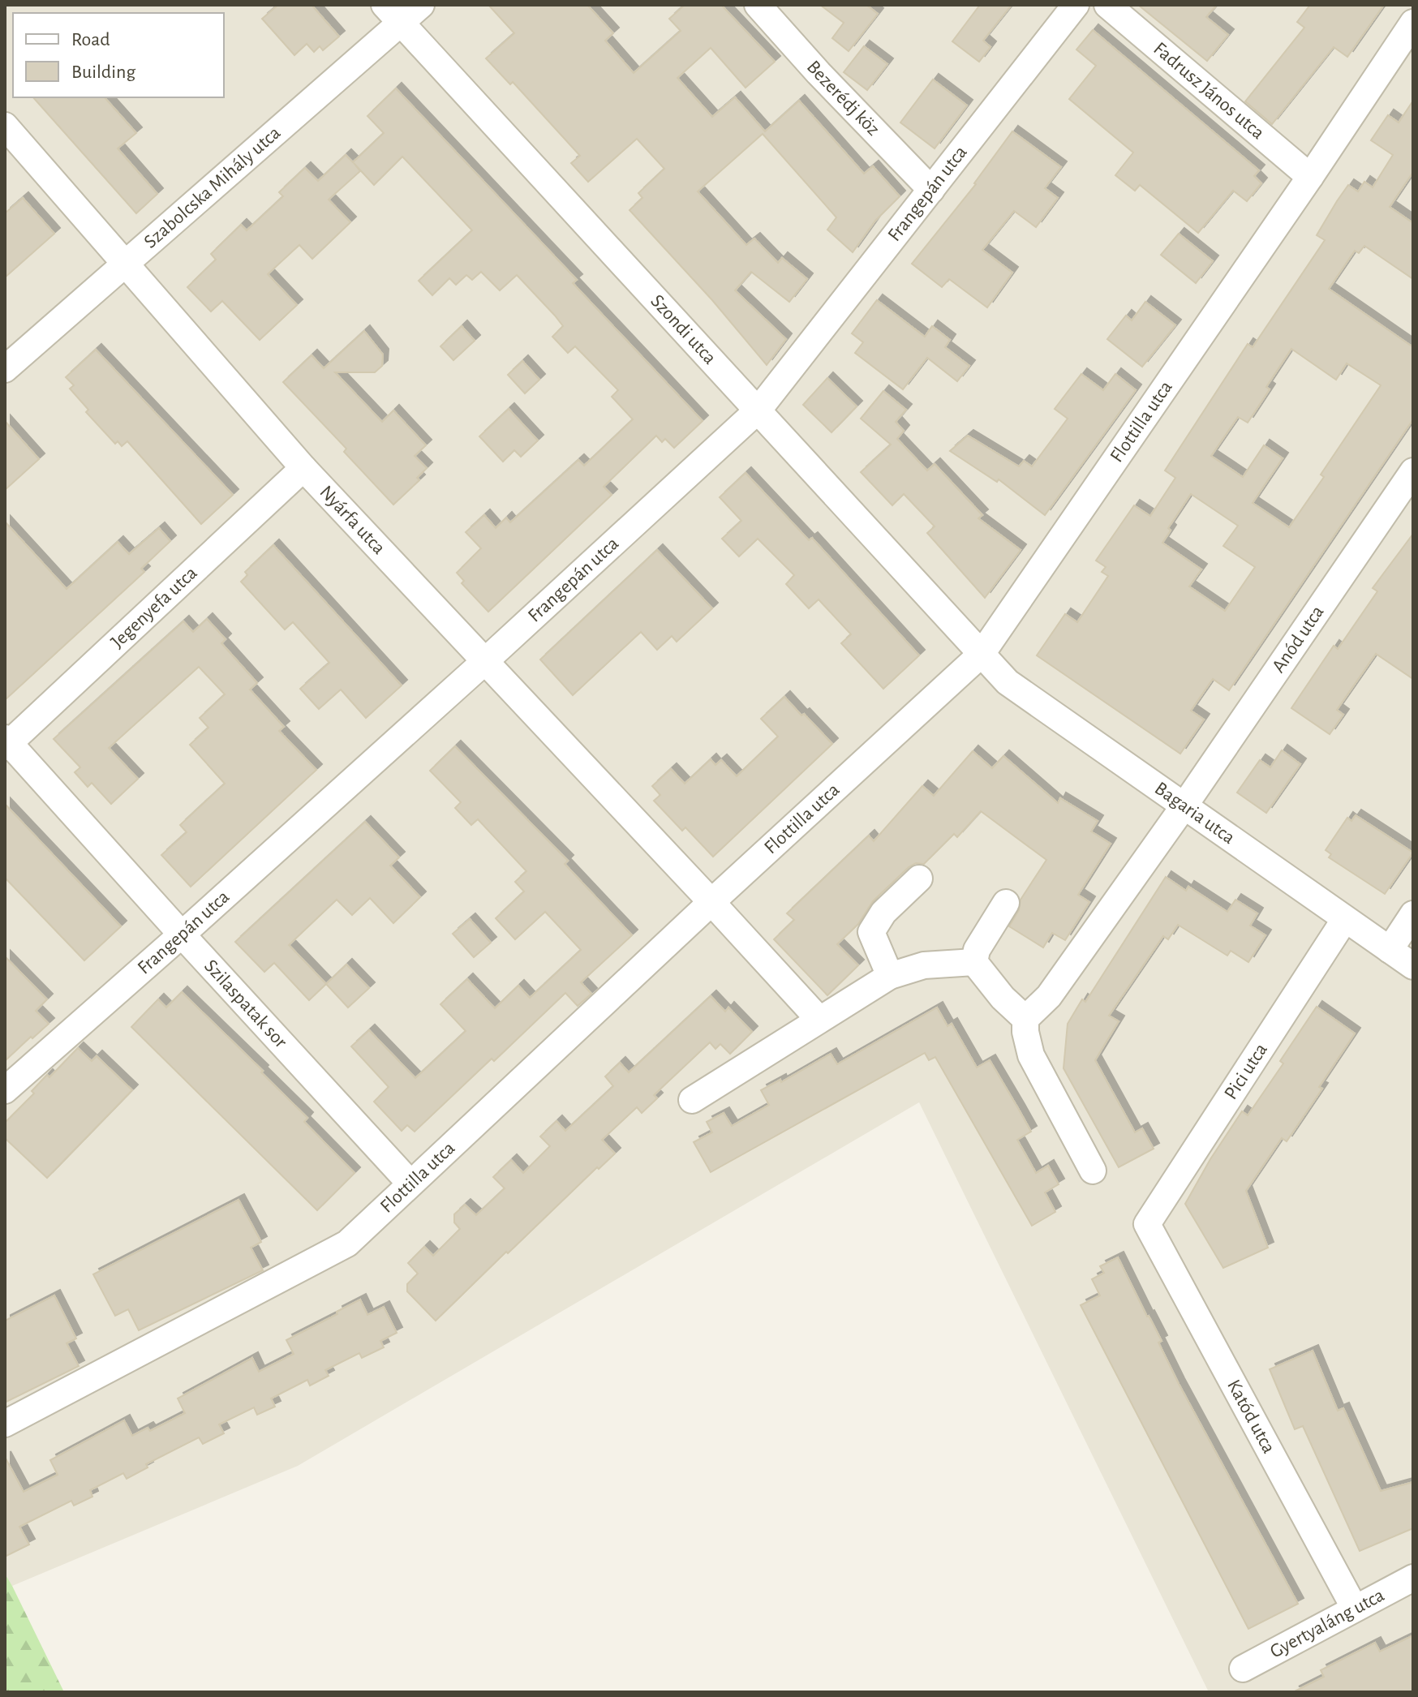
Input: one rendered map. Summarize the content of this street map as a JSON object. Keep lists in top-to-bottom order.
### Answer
{
  "streets": {
    "street": [
      "Fadrusz János utca",
      "Bezerédj köz",
      "Szabolcska Mihály utca",
      "Frangepán utca",
      "Szondi utca",
      "Flottilla utca",
      "Nyárfa utca",
      "Jegenyefa utca",
      "Anód utca",
      "Bagaria utca",
      "Szilaspatak sor",
      "Pici utca",
      "Katód utca",
      "Gyertyaláng utca"
    ]
  },
  "crossings": [
    ["Fadrusz János utca", "Flottilla utca"],
    ["Bezerédj köz", "Frangepán utca"],
    ["Szabolcska Mihály utca", "Szondi utca"],
    ["Szabolcska Mihály utca", "Nyárfa utca"],
    ["Frangepán utca", "Szondi utca"],
    ["Frangepán utca", "Nyárfa utca"],
    ["Frangepán utca", "Szilaspatak sor"],
    ["Szondi utca", "Flottilla utca"],
    ["Szondi utca", "Bagaria utca"],
    ["Flottilla utca", "Nyárfa utca"],
    ["Flottilla utca", "Bagaria utca"],
    ["Flottilla utca", "Szilaspatak sor"],
    ["Nyárfa utca", "Jegenyefa utca"],
    ["Jegenyefa utca", "Szilaspatak sor"],
    ["Anód utca", "Bagaria utca"],
    ["Bagaria utca", "Pici utca"],
    ["Pici utca", "Katód utca"],
    ["Katód utca", "Gyertyaláng utca"]
  ],
  "legend": ["Road", "Building"]
}
